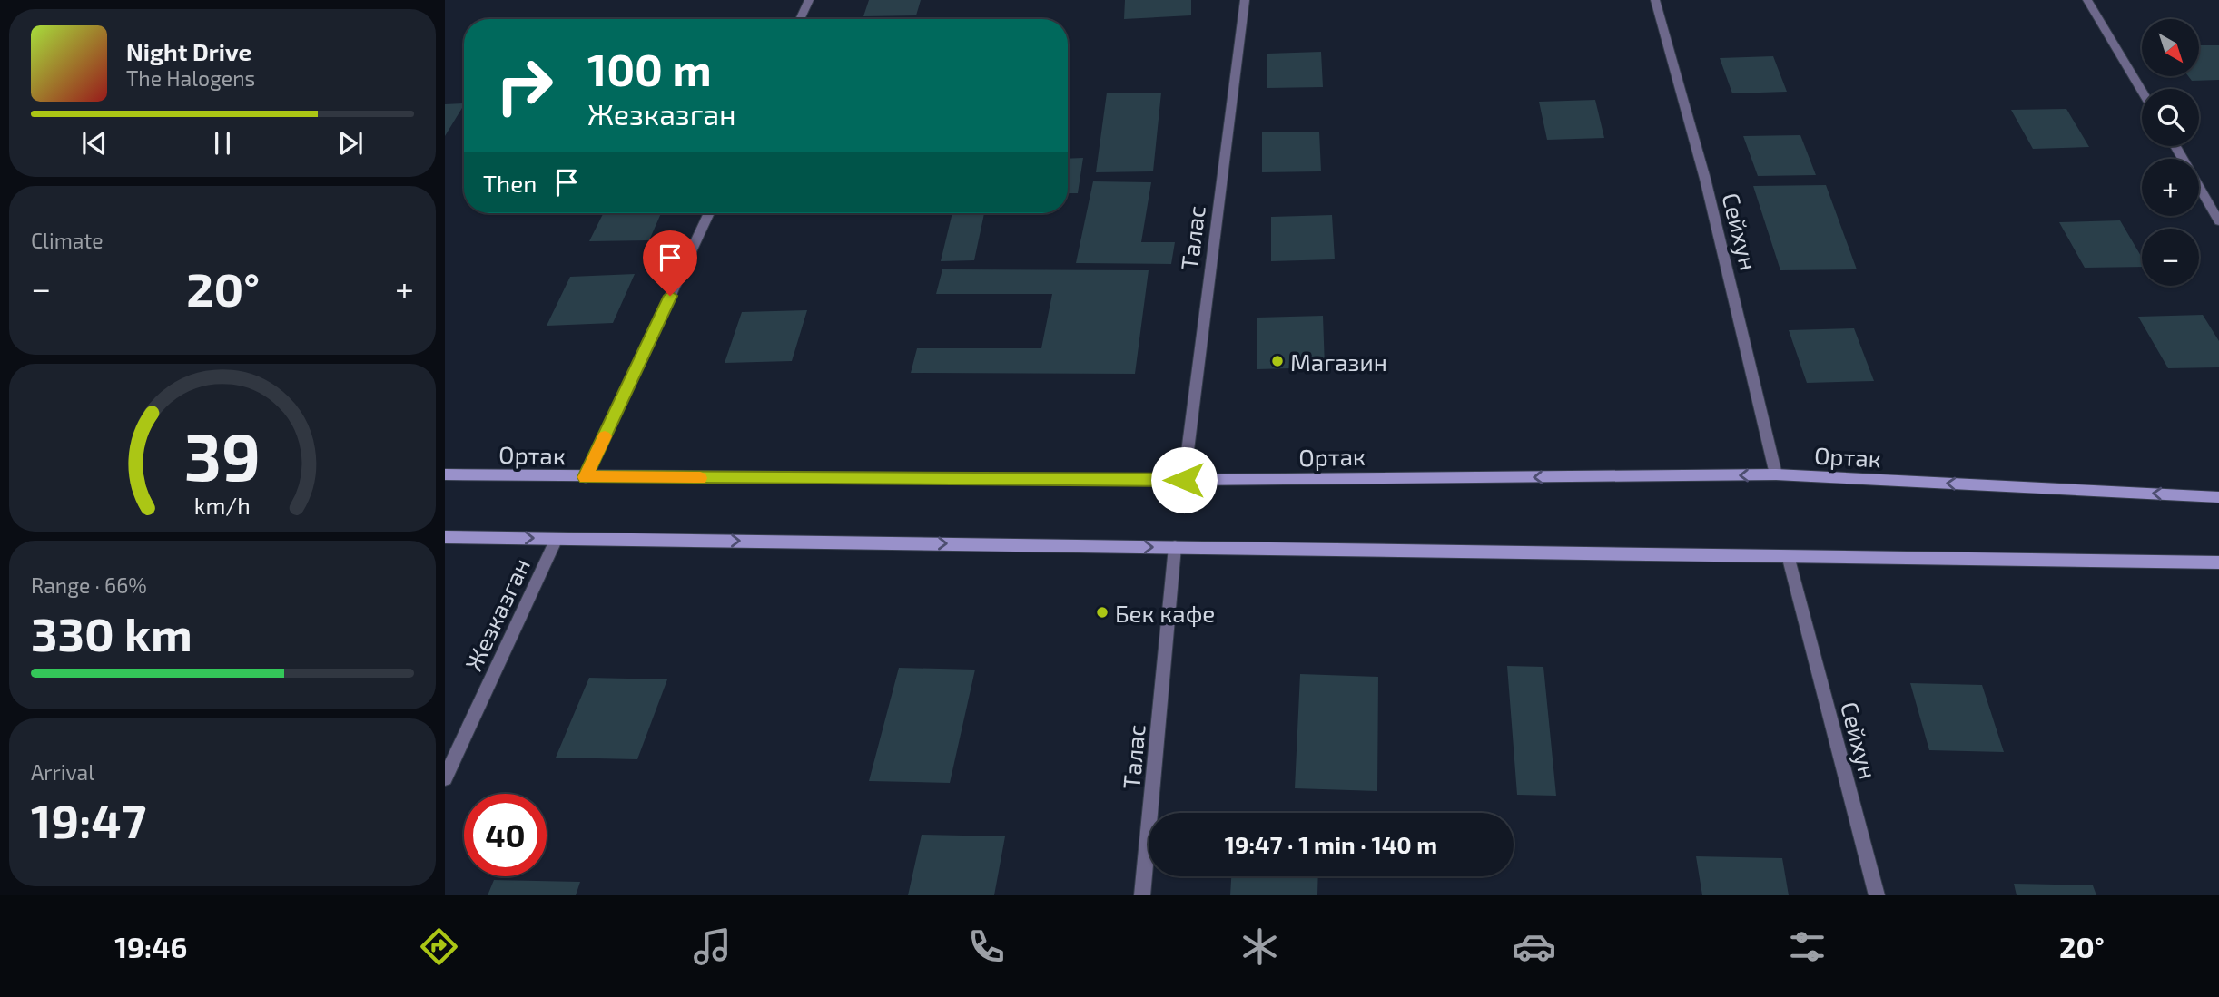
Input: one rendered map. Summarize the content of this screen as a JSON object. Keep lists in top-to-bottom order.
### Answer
{
  "streets": {
    "street": [
      "Сейхун",
      "Талас",
      "Ортак",
      "Жезказган"
    ]
  },
  "crossings": [
    ["Сейхун", "Ортак"],
    ["Талас", "Ортак"]
  ],
  "places": ["Магазин", "Бек кафе"],
  "north": "bottom right",
  "page": {
    "map_buttons": ["+", "−"],
    "turn": ["100 m", "Жезказган"],
    "song": ["Night Drive", "The Halogens"],
    "then": "Then",
    "tile": [
      "Climate",
      ["Range · 66%", "330 km"],
      ["Arrival", "19:47"]
    ],
    "heat": ["−", "20°", "+"],
    "limit": "40",
    "trip": "19:47 · 1 min · 140 m",
    "tabs": ["19:46", "20°"],
    "gauge": ["39", "km/h"]
  }
}
